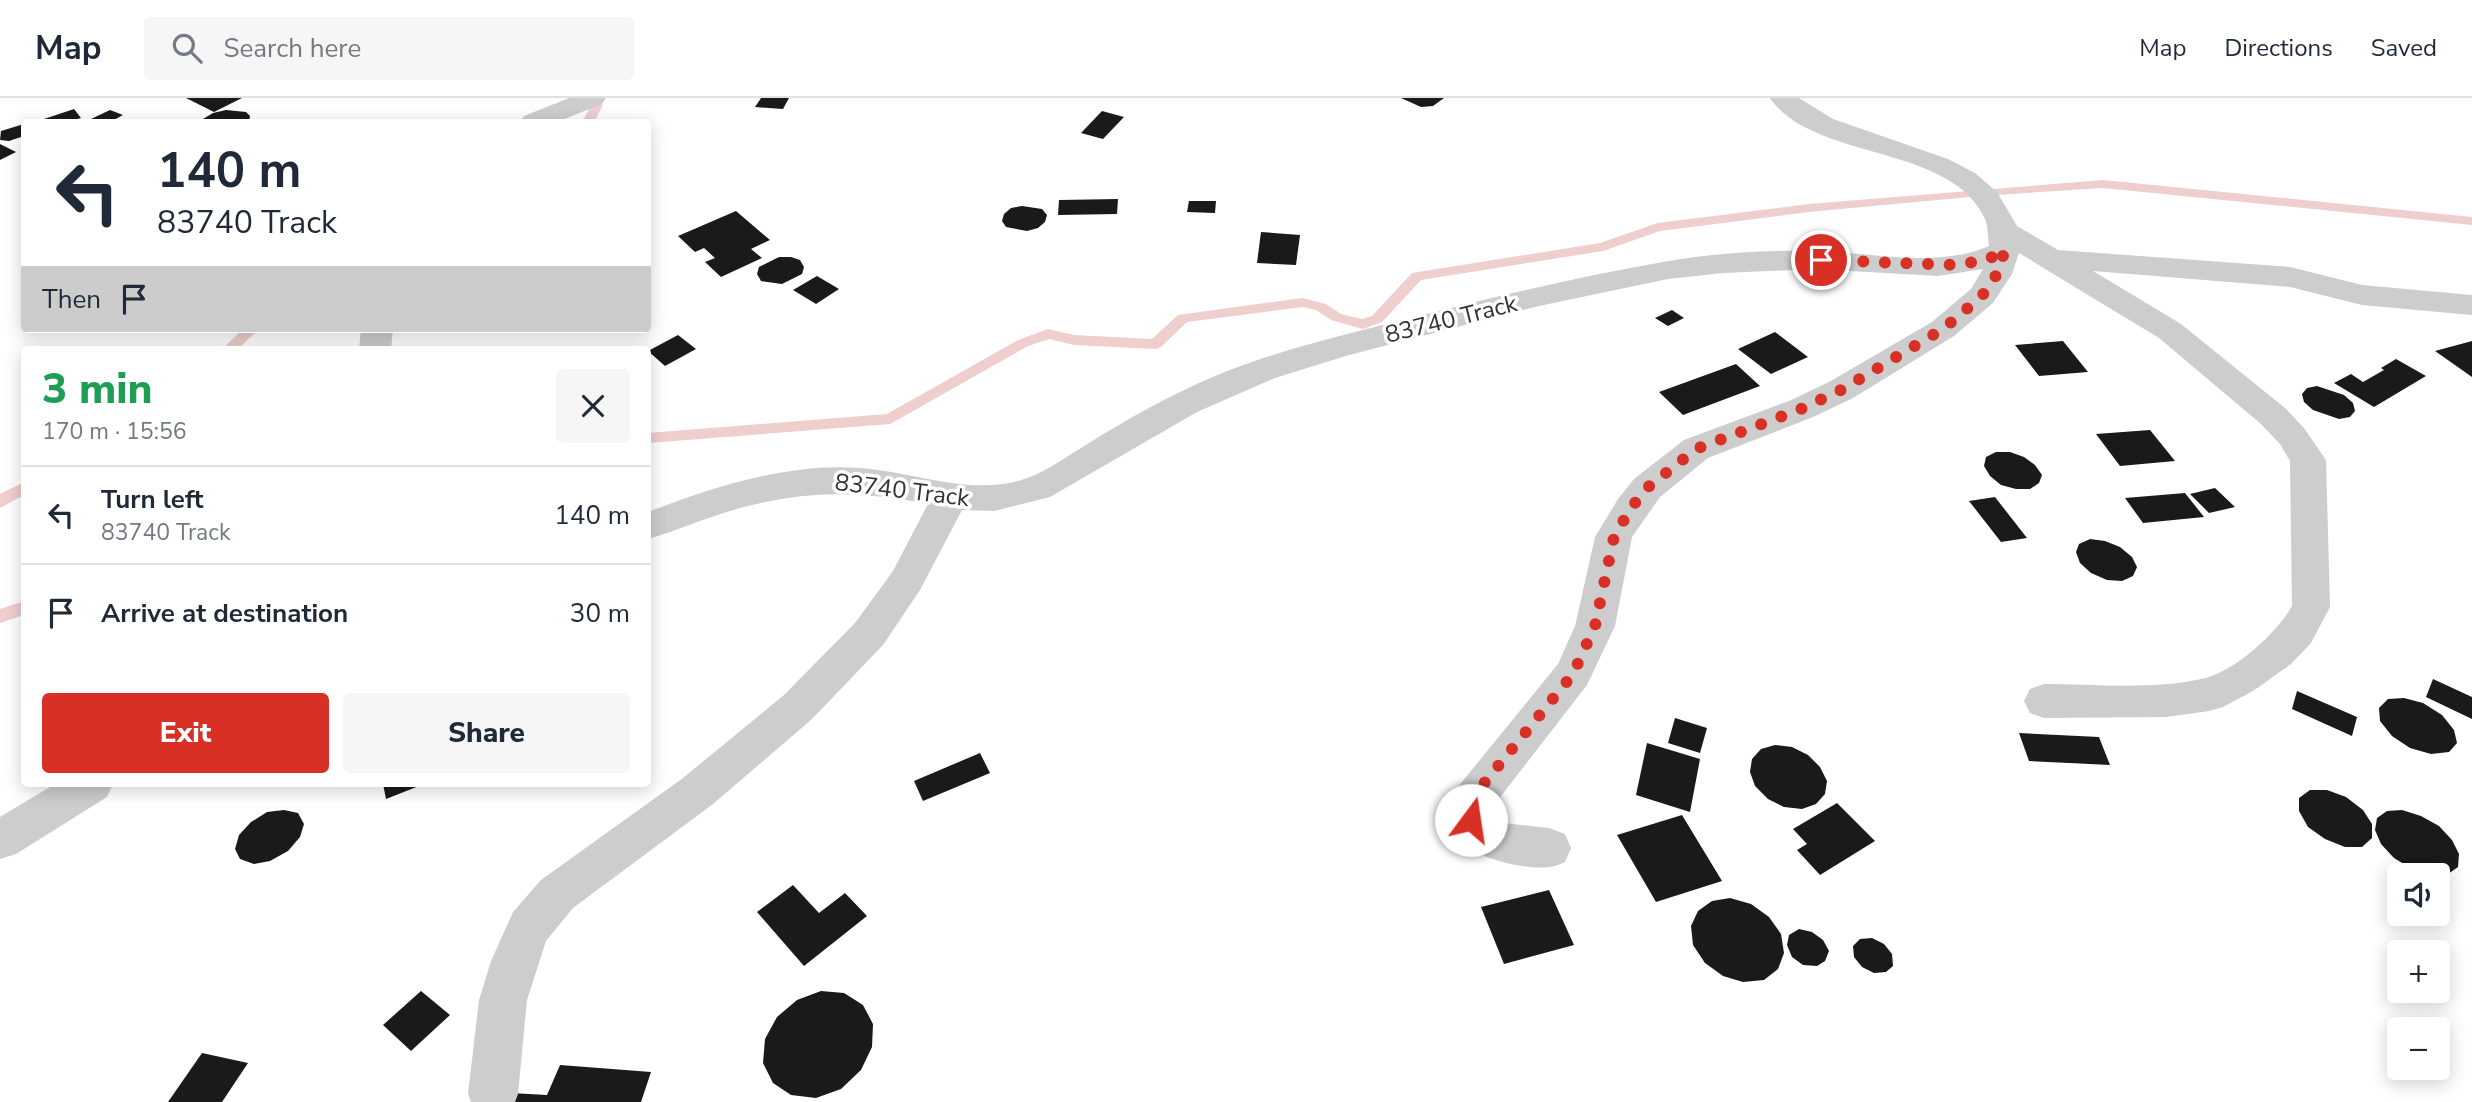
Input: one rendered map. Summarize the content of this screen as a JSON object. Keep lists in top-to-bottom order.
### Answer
{
  "streets": {
    "street": ["83740 Track"]
  },
  "page": {
    "header": "Map",
    "search": "Search here",
    "nav": ["Map", "Directions", "Saved"],
    "turn": ["140 m", "83740 Track"],
    "then": "Then",
    "heading": ["3 min", "170 m · 15:56"],
    "list": [
      {
        "name": "Turn left",
        "note": "83740 Track",
        "value": "140 m"
      },
      {
        "name": "Arrive at destination",
        "value": "30 m"
      }
    ],
    "buttons": ["Exit", "Share"],
    "map_buttons": ["+", "−"]
  }
}
